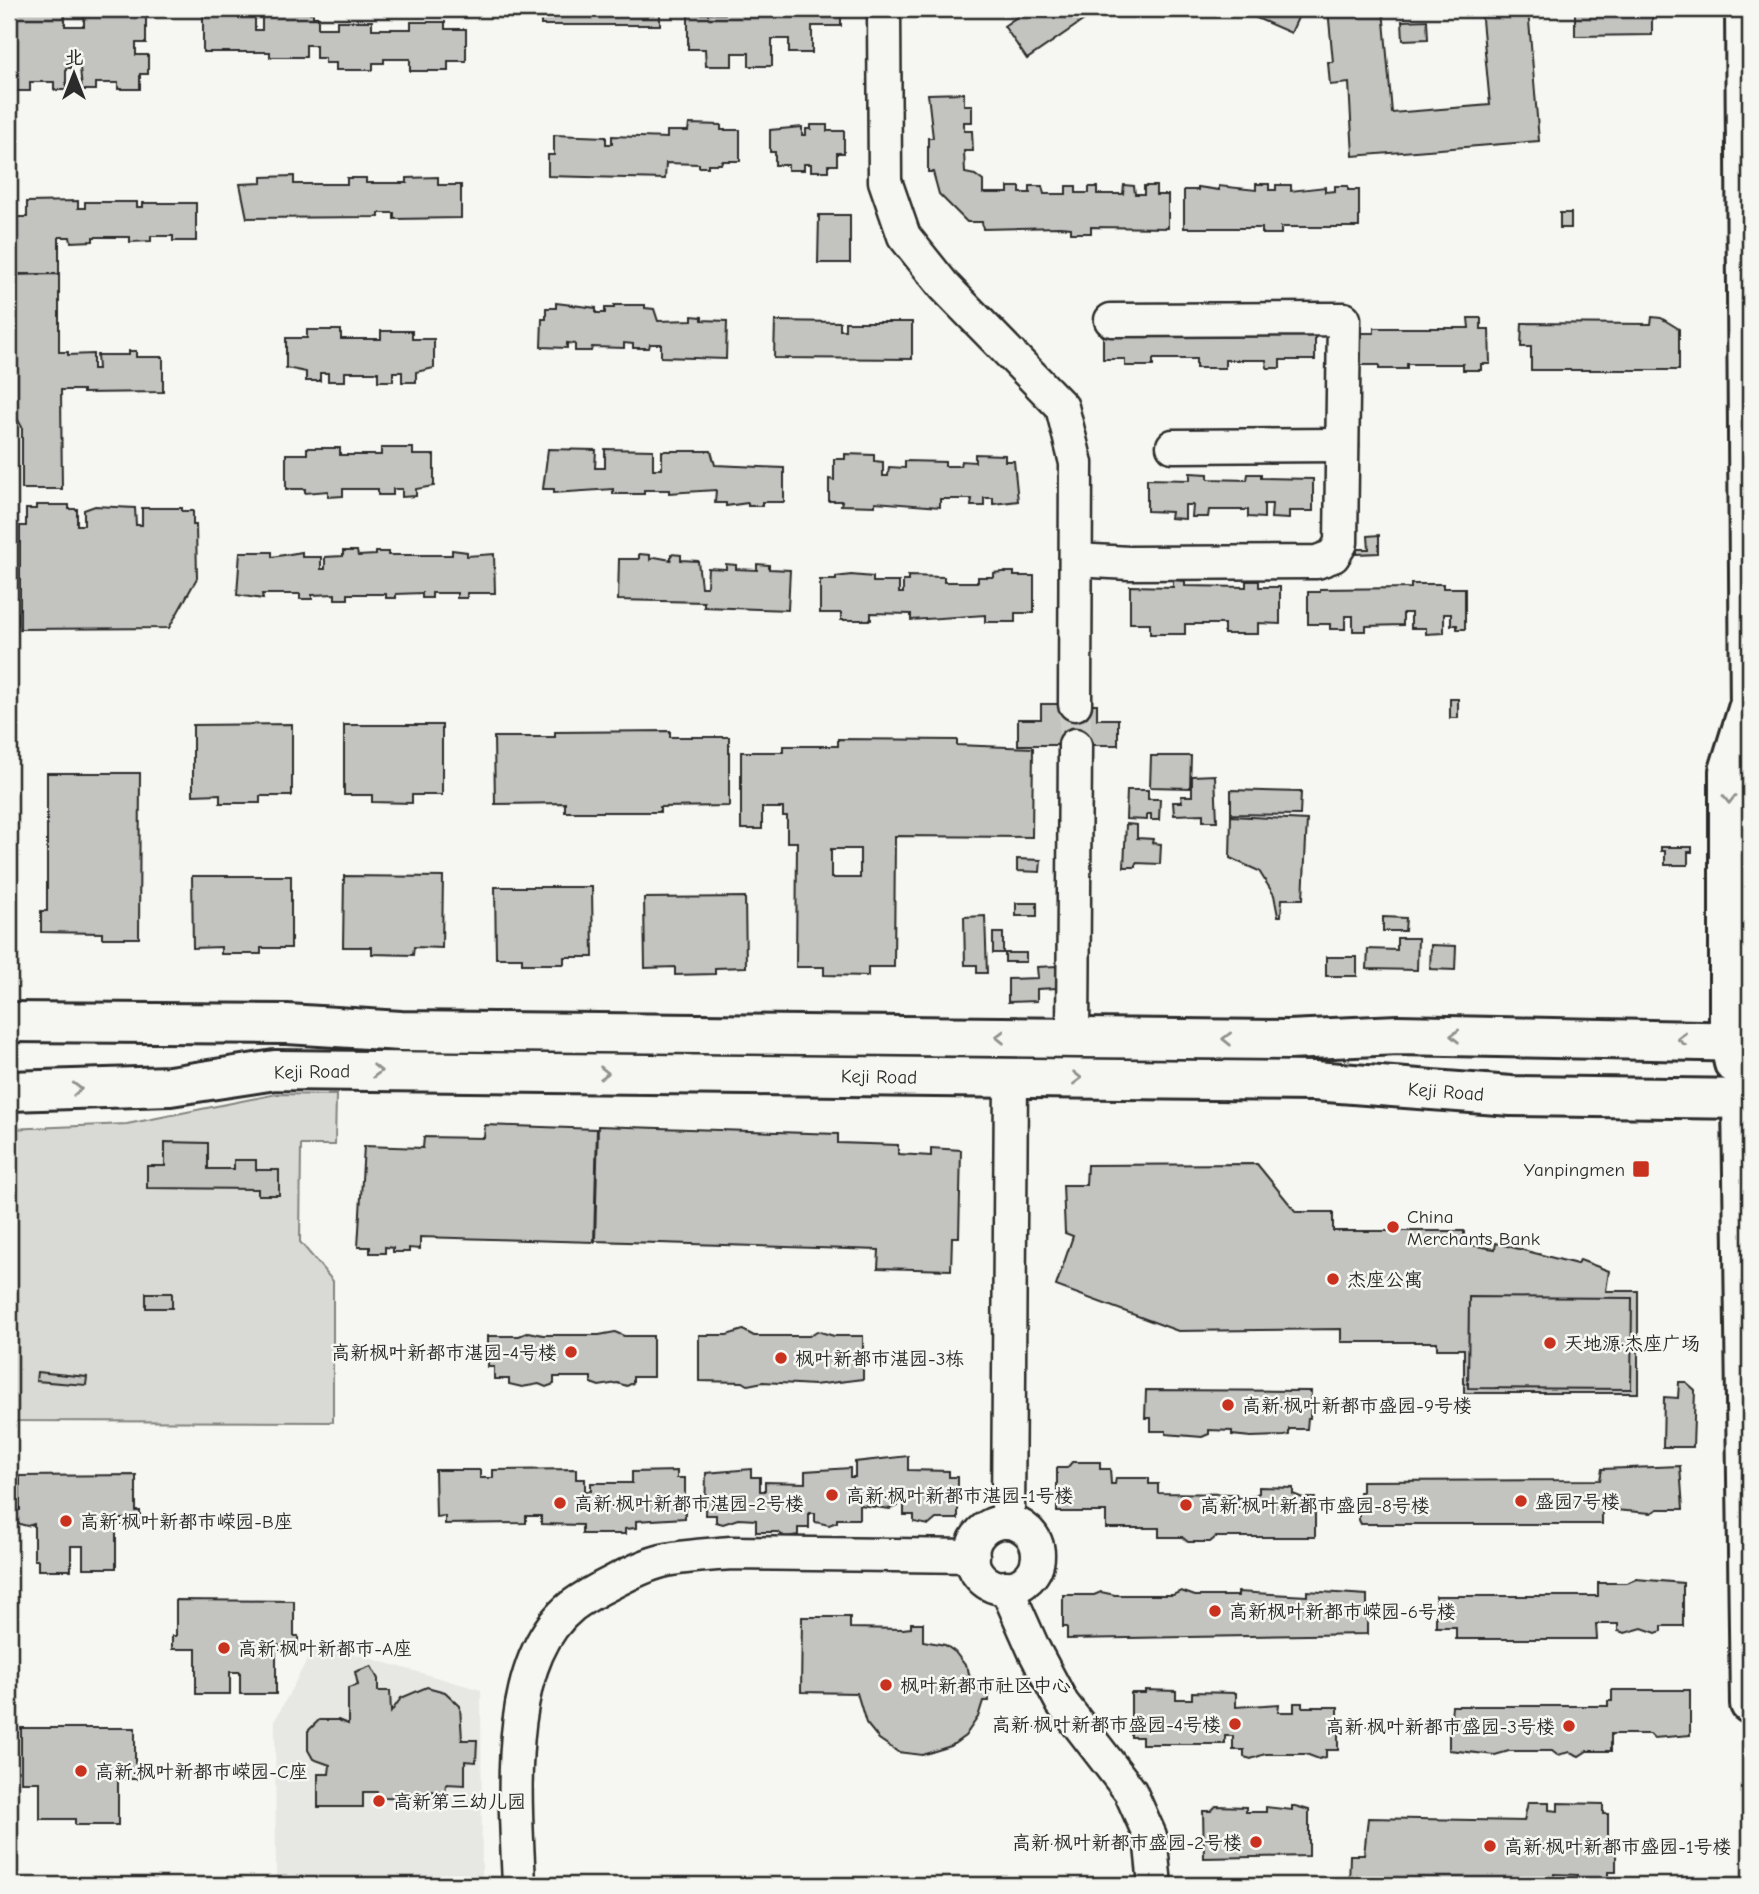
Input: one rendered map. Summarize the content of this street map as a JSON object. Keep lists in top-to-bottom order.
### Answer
{
  "streets": {
    "main road": ["Keji Road"]
  },
  "places": {
    "transit": ["Yanpingmen"],
    "other": [
      "China Merchants Bank",
      "杰座公寓",
      "天地源·杰座广场",
      "高新枫叶新都市湛园-4号楼",
      "枫叶新都市湛园-3栋",
      "高新·枫叶新都市盛园-9号楼",
      "高新·枫叶新都市湛园-1号楼",
      "盛园7号楼",
      "高新·枫叶新都市湛园-2号楼",
      "高新·枫叶新都市盛园-8号楼",
      "高新·枫叶新都市嵘园-B座",
      "高新枫叶新都市嵘园-6号楼",
      "高新·枫叶新都市-A座",
      "枫叶新都市社区中心",
      "高新·枫叶新都市盛园-4号楼",
      "高新·枫叶新都市盛园-3号楼",
      "高新·枫叶新都市嵘园-C座",
      "高新第三幼儿园",
      "高新·枫叶新都市盛园-2号楼",
      "高新·枫叶新都市盛园-1号楼"
    ]
  },
  "north": "top"
}
